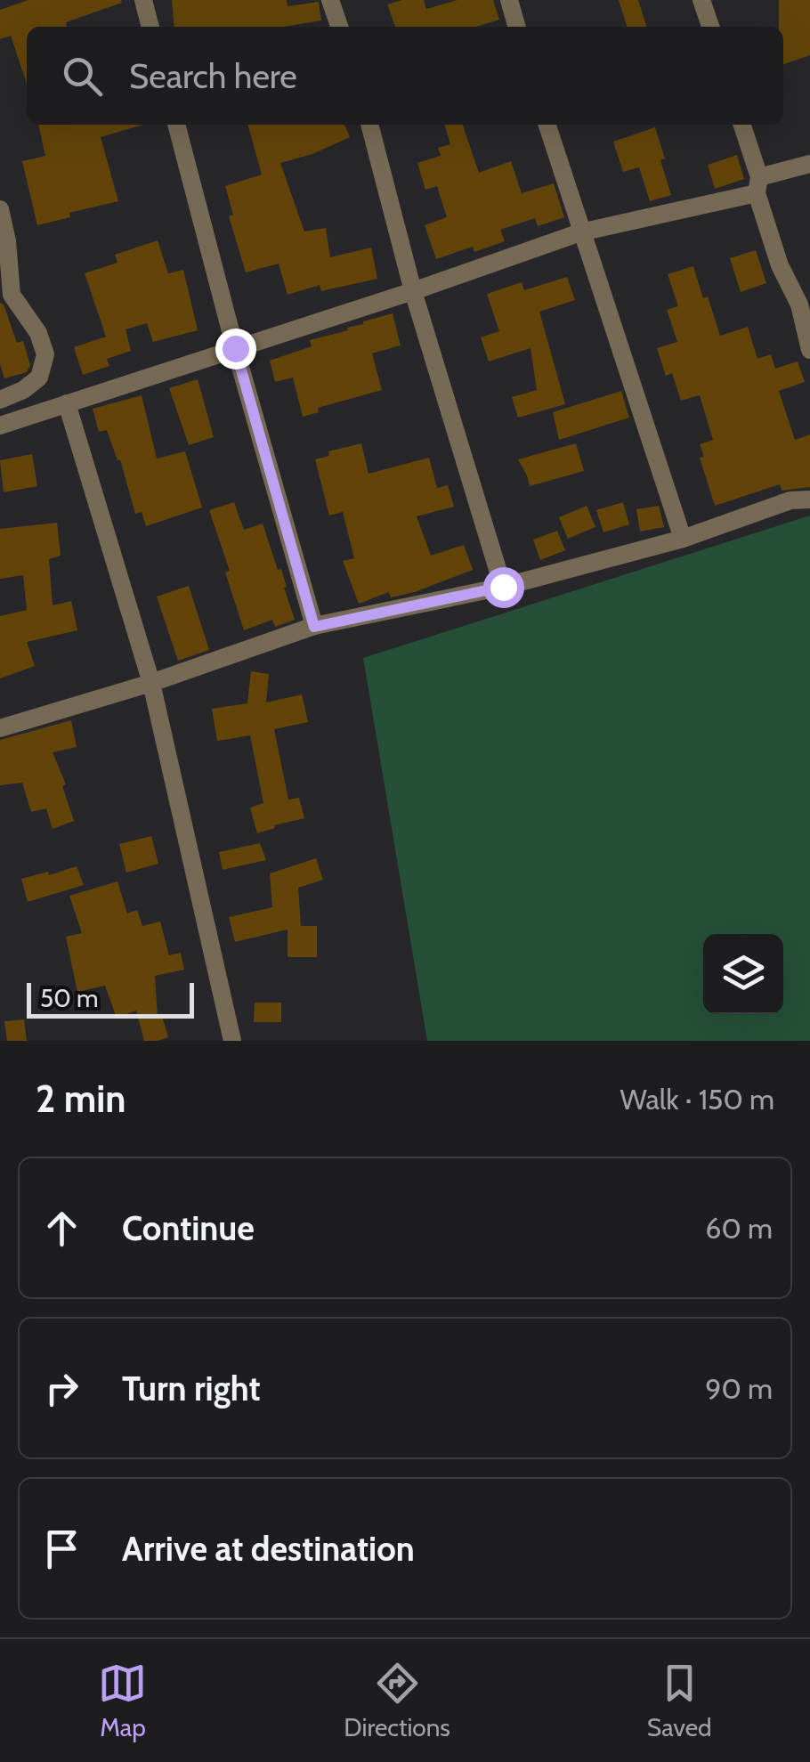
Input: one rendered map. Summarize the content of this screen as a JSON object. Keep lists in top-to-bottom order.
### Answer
{
  "scale_bar": "50 m",
  "page": {
    "search": "Search here",
    "scale": "50 m",
    "heading": ["2 min", "Walk · 150 m"],
    "list": [
      ["Continue", "60 m"],
      ["Turn right", "90 m"],
      "Arrive at destination"
    ],
    "nav": ["Map", "Directions", "Saved"]
  }
}
